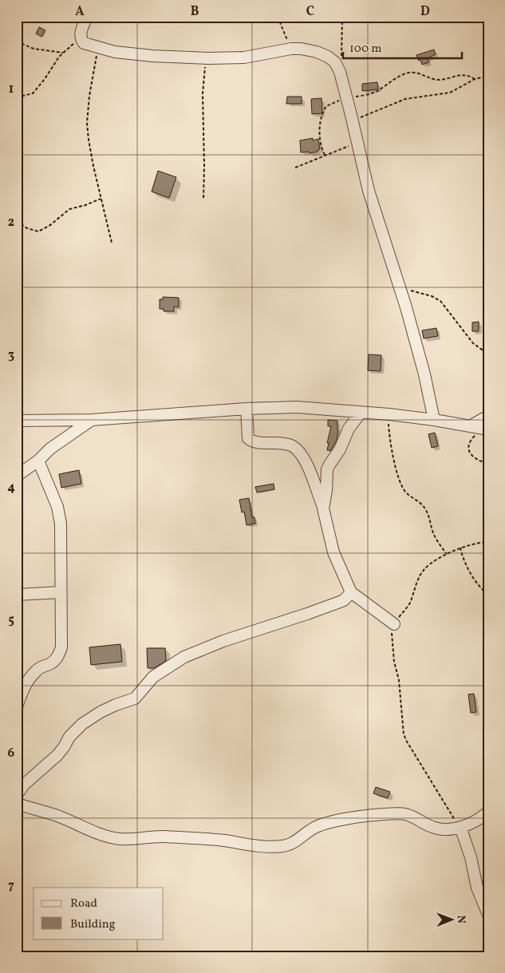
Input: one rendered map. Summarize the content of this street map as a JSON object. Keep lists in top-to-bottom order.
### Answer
{
  "legend": ["Road", "Building"],
  "scale_bar": "100 m",
  "north": "right",
  "grid": {
    "columns": [
      "A",
      "B",
      "C",
      "D"
    ],
    "rows": [
      "1",
      "2",
      "3",
      "4",
      "5",
      "6",
      "7"
    ]
  }
}
